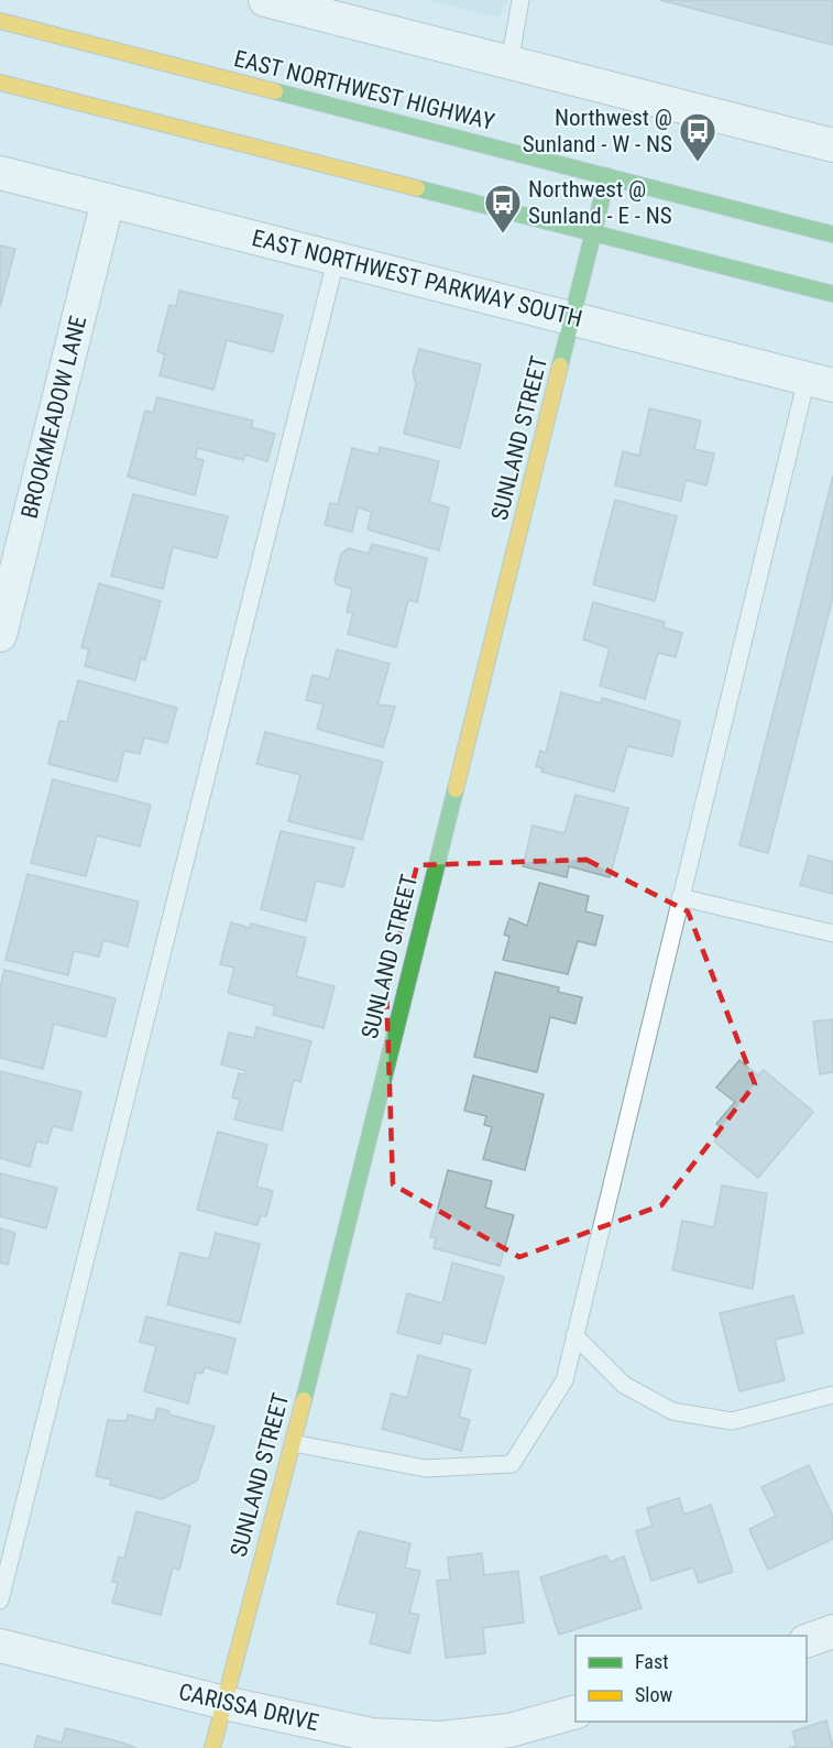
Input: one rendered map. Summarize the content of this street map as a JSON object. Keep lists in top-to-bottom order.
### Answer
{
  "streets": {
    "main road": ["EAST NORTHWEST HIGHWAY", "SUNLAND STREET"],
    "street": ["EAST NORTHWEST PARKWAY SOUTH", "BROOKMEADOW LANE", "CARISSA DRIVE"]
  },
  "crossings": [
    ["EAST NORTHWEST HIGHWAY", "SUNLAND STREET"],
    ["EAST NORTHWEST PARKWAY SOUTH", "BROOKMEADOW LANE"],
    ["EAST NORTHWEST PARKWAY SOUTH", "SUNLAND STREET"],
    ["SUNLAND STREET", "CARISSA DRIVE"]
  ],
  "places": {
    "bus stop": ["Northwest @ Sunland - W - NS", "Northwest @ Sunland - E - NS"]
  },
  "legend": ["Fast", "Slow"]
}
